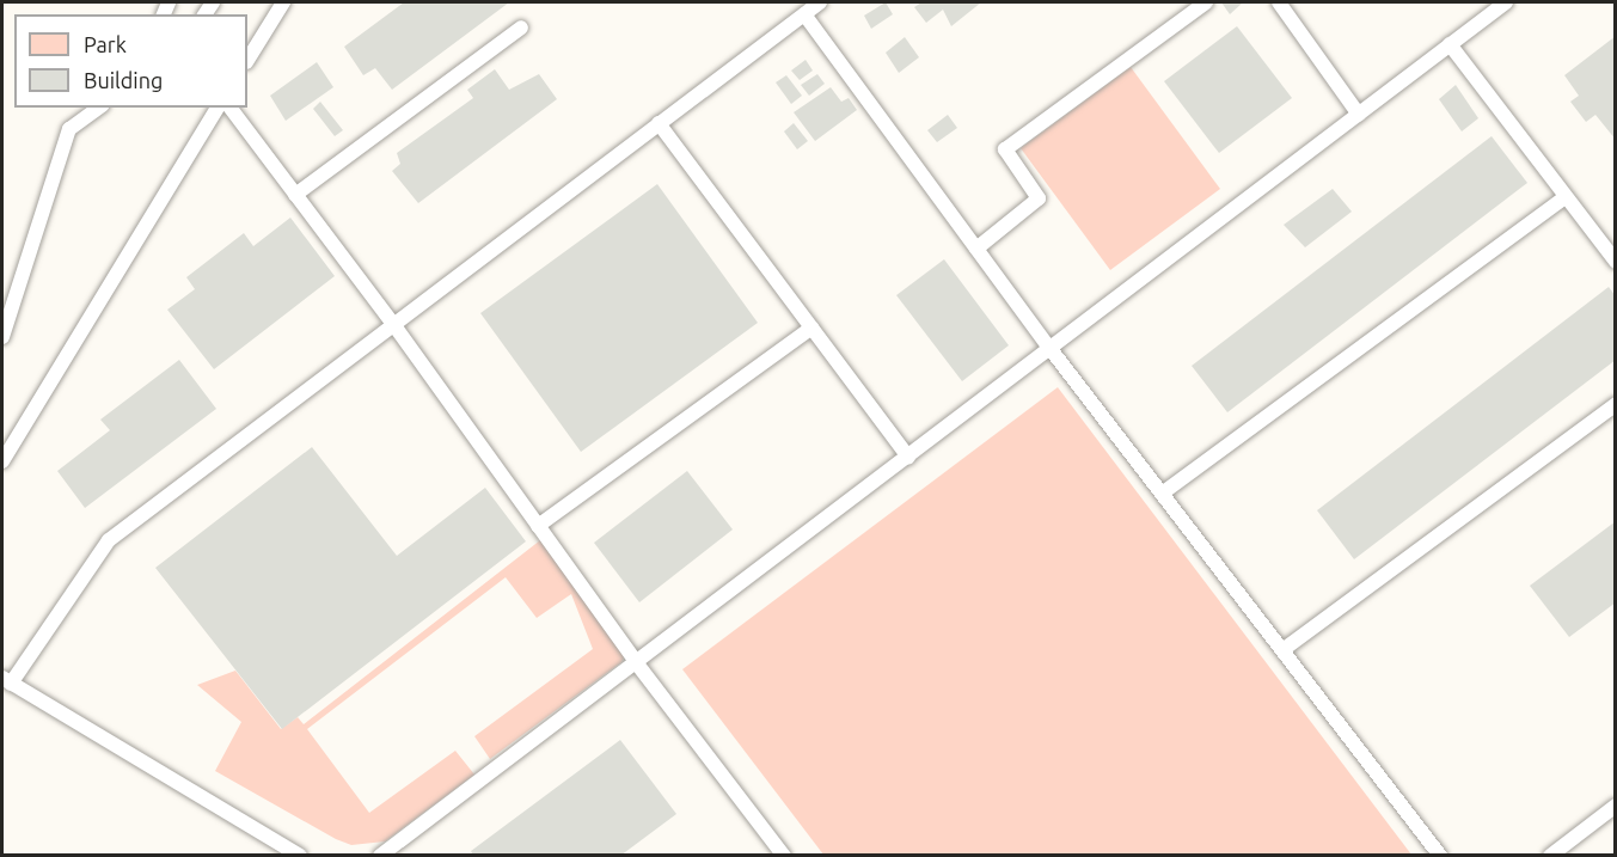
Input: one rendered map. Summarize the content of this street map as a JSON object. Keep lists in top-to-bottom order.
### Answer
{
  "legend": ["Park", "Building"]
}
